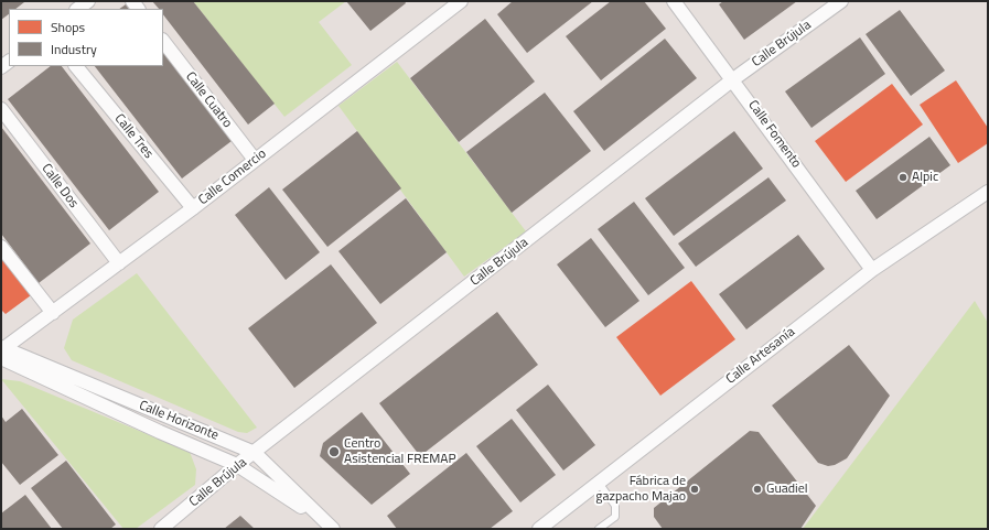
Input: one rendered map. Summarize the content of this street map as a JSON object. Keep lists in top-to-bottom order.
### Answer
{
  "streets": {
    "street": [
      "Calle Brújula",
      "Calle Cuatro",
      "Calle Fomento",
      "Calle Tres",
      "Calle Comercio",
      "Calle Dos",
      "Calle Artesanía",
      "Calle Horizonte"
    ]
  },
  "crossings": [
    ["Calle Brújula", "Calle Fomento"],
    ["Calle Brújula", "Calle Horizonte"],
    ["Calle Cuatro", "Calle Comercio"],
    ["Calle Fomento", "Calle Artesanía"],
    ["Calle Tres", "Calle Comercio"],
    ["Calle Comercio", "Calle Dos"],
    ["Calle Comercio", "Calle Horizonte"]
  ],
  "places": [
    "Alpic",
    "Centro Asistencial FREMAP",
    "Fábrica de gazpacho Majao",
    "Guadiel"
  ],
  "legend": ["Shops", "Industry"]
}
